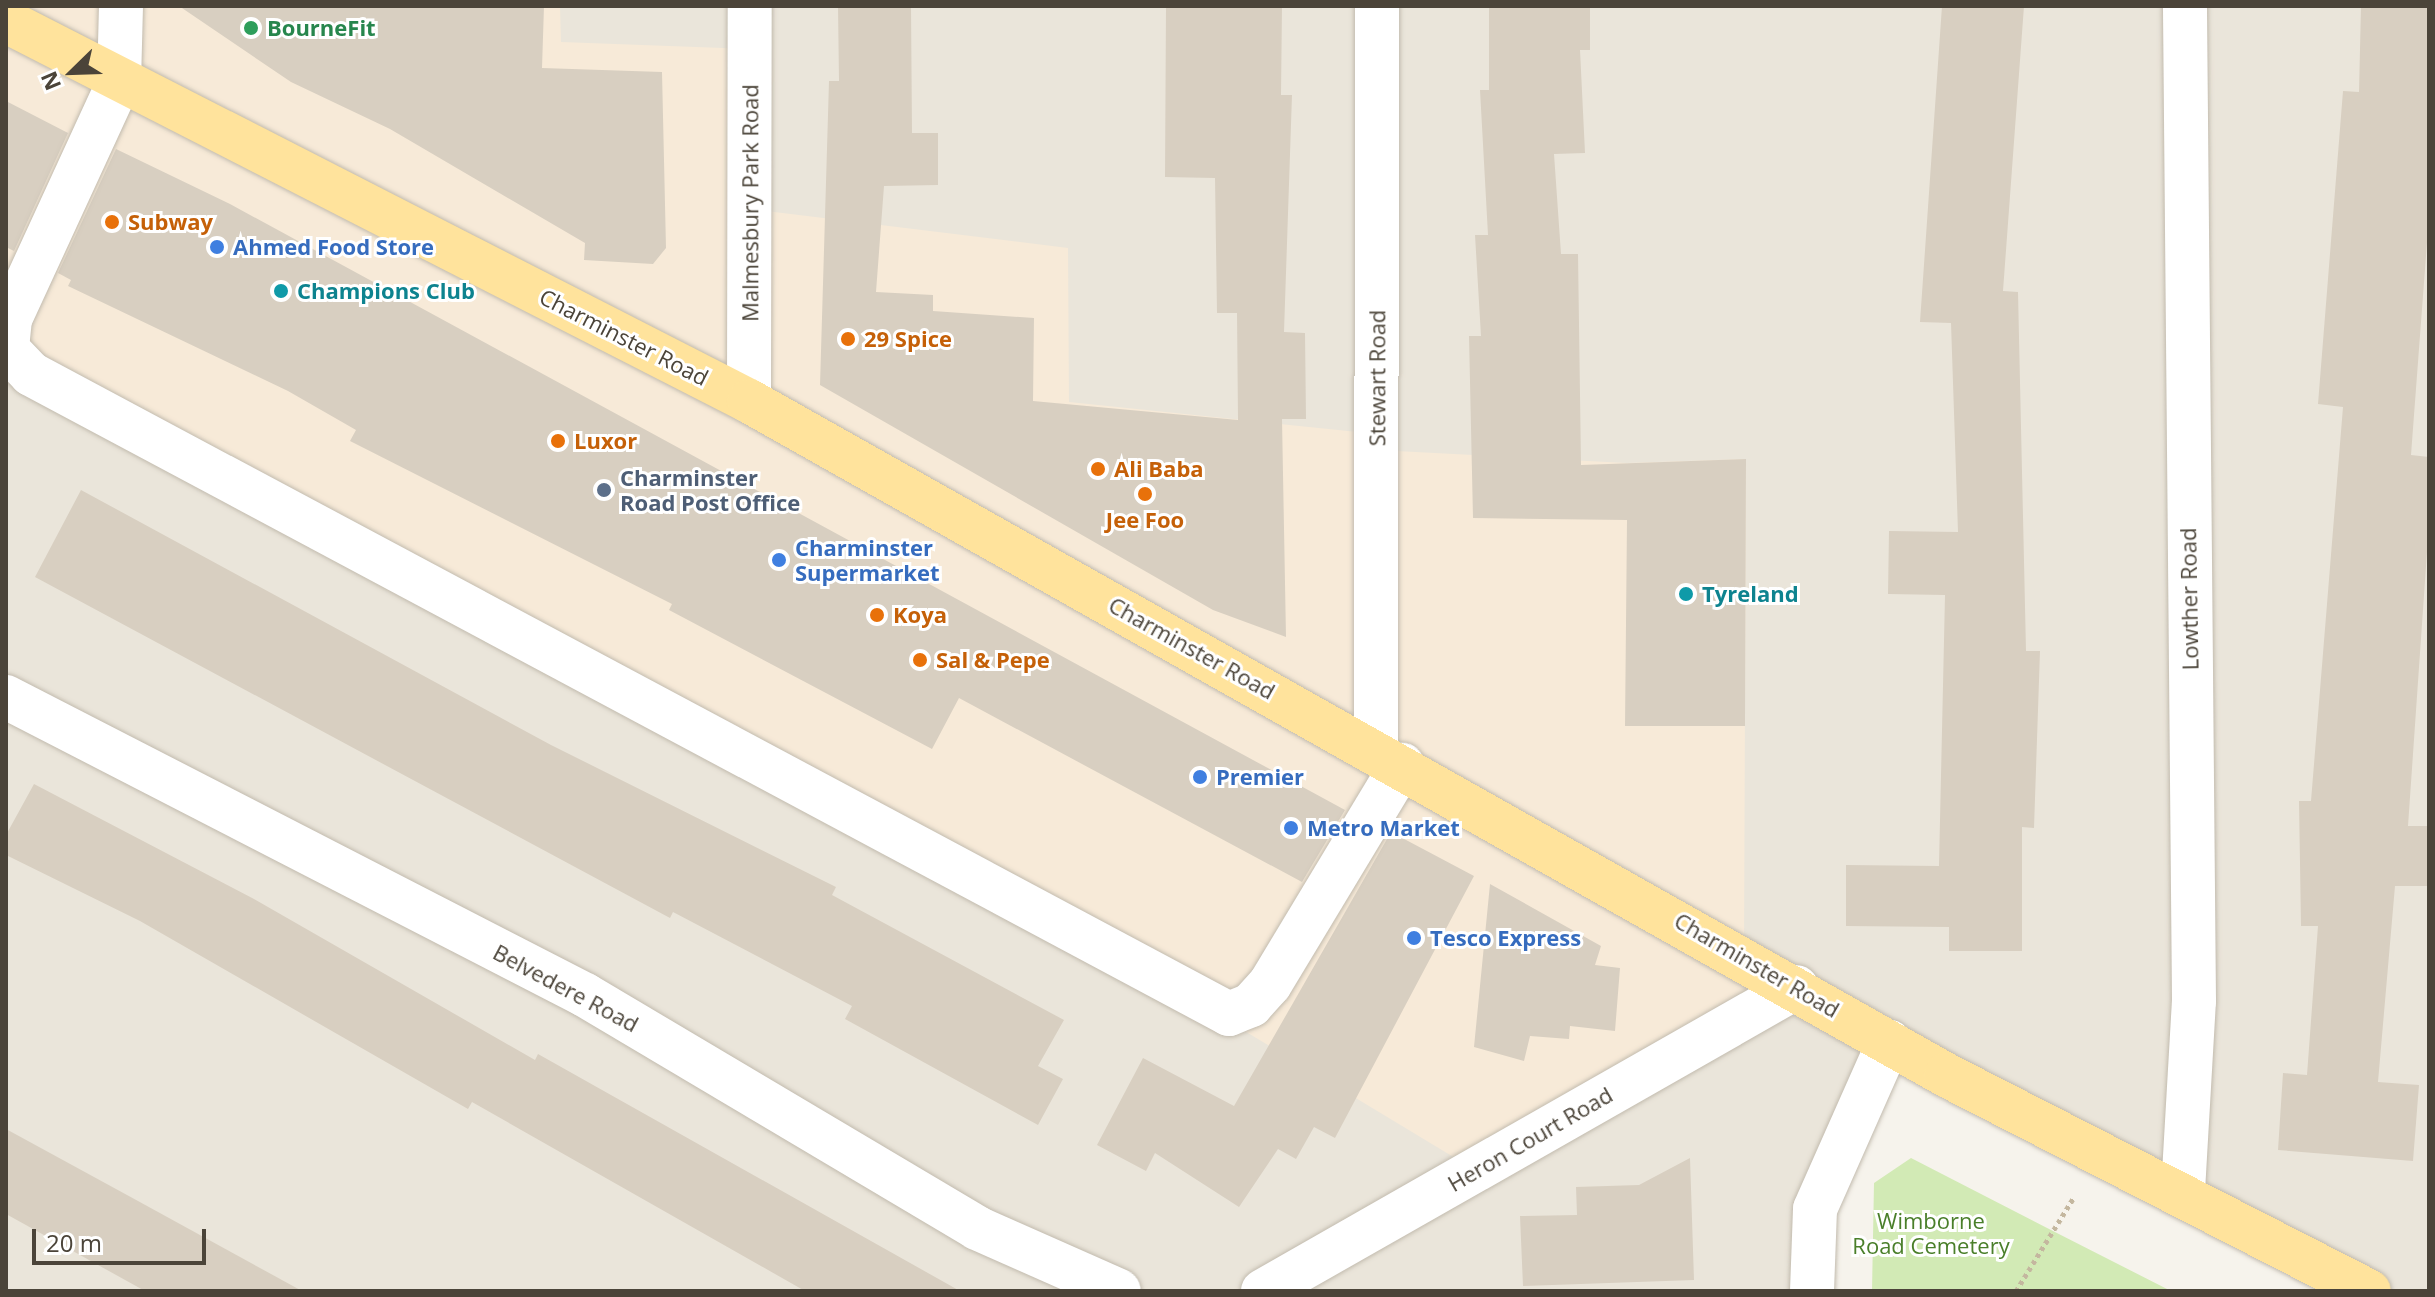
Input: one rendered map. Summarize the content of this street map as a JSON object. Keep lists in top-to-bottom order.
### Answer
{
  "streets": {
    "main road": ["Charminster Road"],
    "street": [
      "Malmesbury Park Road",
      "Stewart Road",
      "Lowther Road",
      "Belvedere Road",
      "Heron Court Road"
    ]
  },
  "crossings": [
    ["Malmesbury Park Road", "Charminster Road"],
    ["Charminster Road", "Stewart Road"],
    ["Charminster Road", "Lowther Road"],
    ["Charminster Road", "Heron Court Road"]
  ],
  "parks": ["Wimborne Road Cemetery"],
  "places": [
    "BourneFit",
    "Subway",
    "Ahmed Food Store",
    "Champions Club",
    "29 Spice",
    "Luxor",
    "Ali Baba",
    "Charminster Road Post Office",
    "Jee Foo",
    "Charminster Supermarket",
    "Tyreland",
    "Koya",
    "Sal & Pepe",
    "Premier",
    "Metro Market",
    "Tesco Express"
  ],
  "scale_bar": "20 m",
  "north": "bottom left"
}
